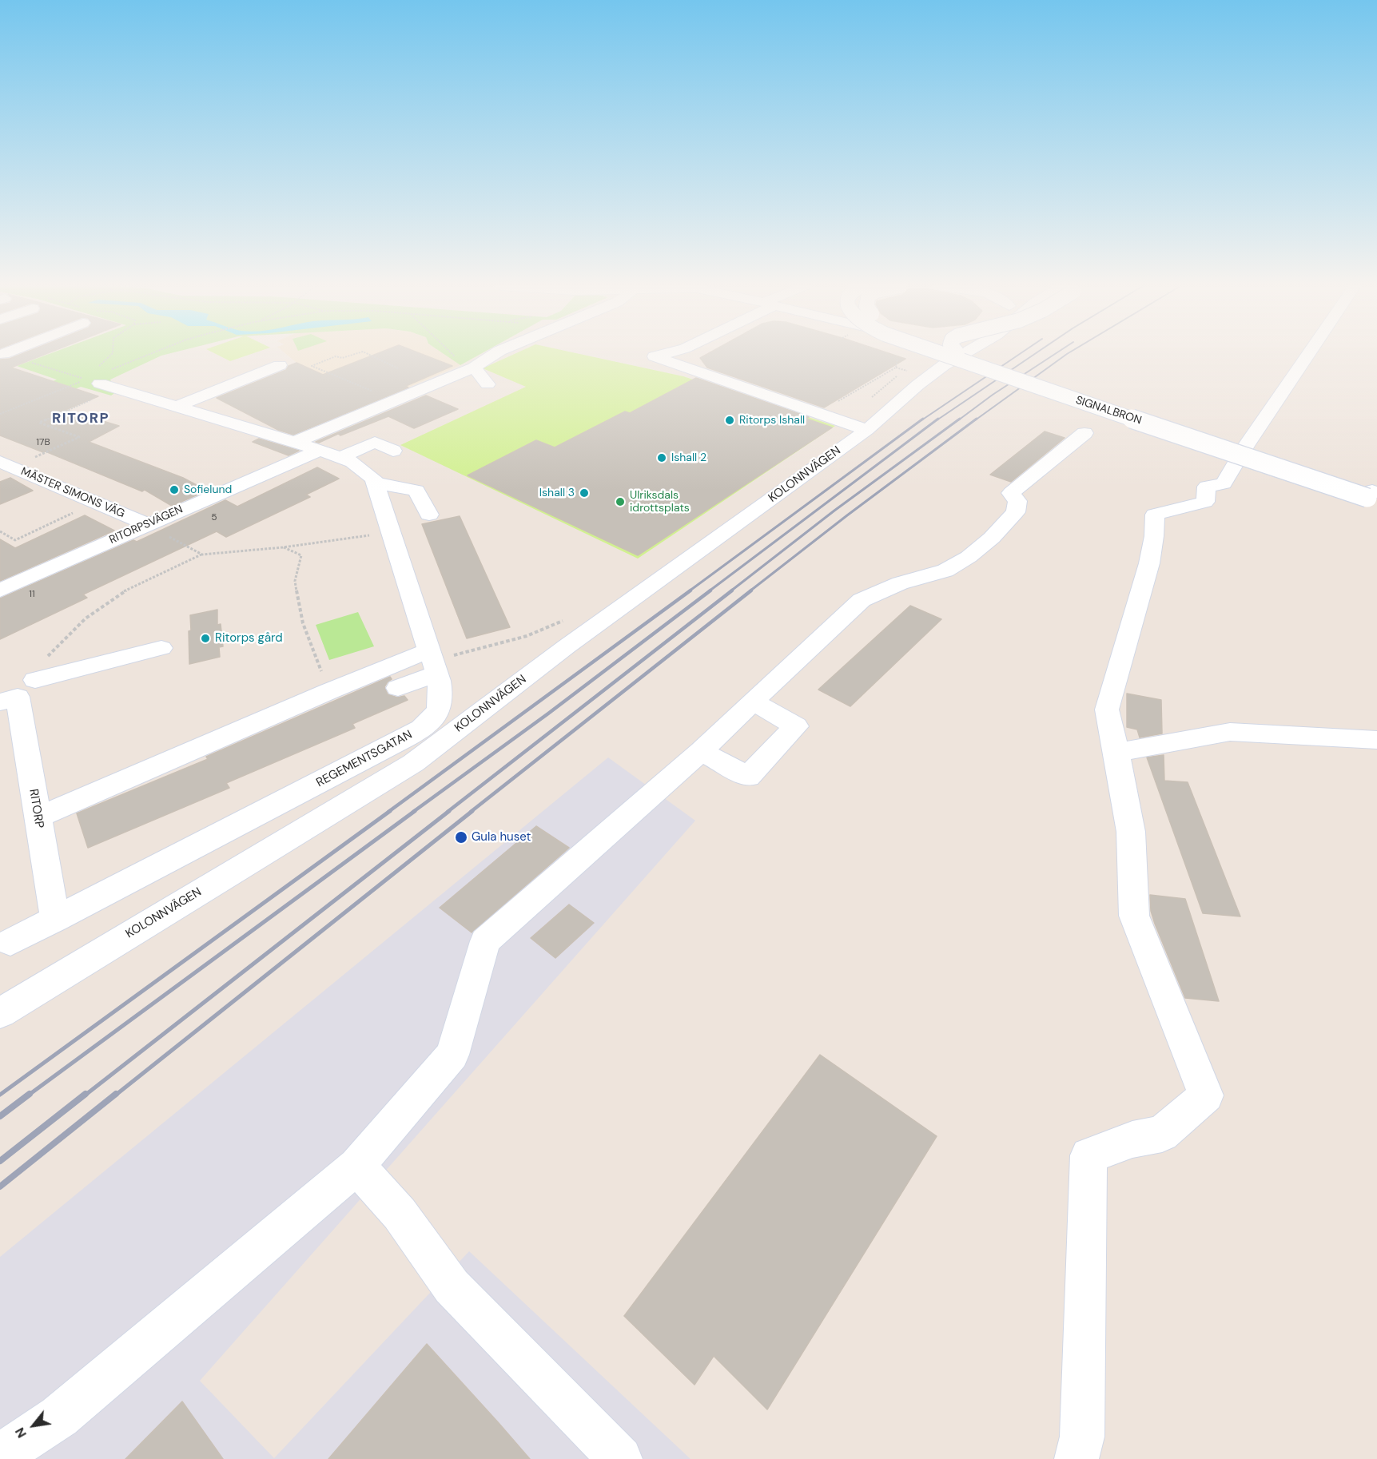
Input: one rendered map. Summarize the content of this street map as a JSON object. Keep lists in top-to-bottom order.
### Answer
{
  "streets": {
    "street": [
      "SIGNALBRON",
      "KOLONNVÄGEN",
      "MÄSTER SIMONS VÄG",
      "RITORPSVÄGEN",
      "REGEMENTSGATAN",
      "RITORP"
    ]
  },
  "crossings": [
    ["SIGNALBRON", "KOLONNVÄGEN"],
    ["MÄSTER SIMONS VÄG", "RITORPSVÄGEN"],
    ["RITORPSVÄGEN", "REGEMENTSGATAN"],
    ["REGEMENTSGATAN", "RITORP"]
  ],
  "districts": ["RITORP"],
  "places": [
    "Ritorps Ishall",
    "Ishall 2",
    "Sofielund",
    "Ishall 3",
    "Ulriksdals idrottsplats",
    "Ritorps gård",
    "Gula huset"
  ],
  "house_numbers": ["17B", "5", "11"],
  "north": "bottom left"
}
